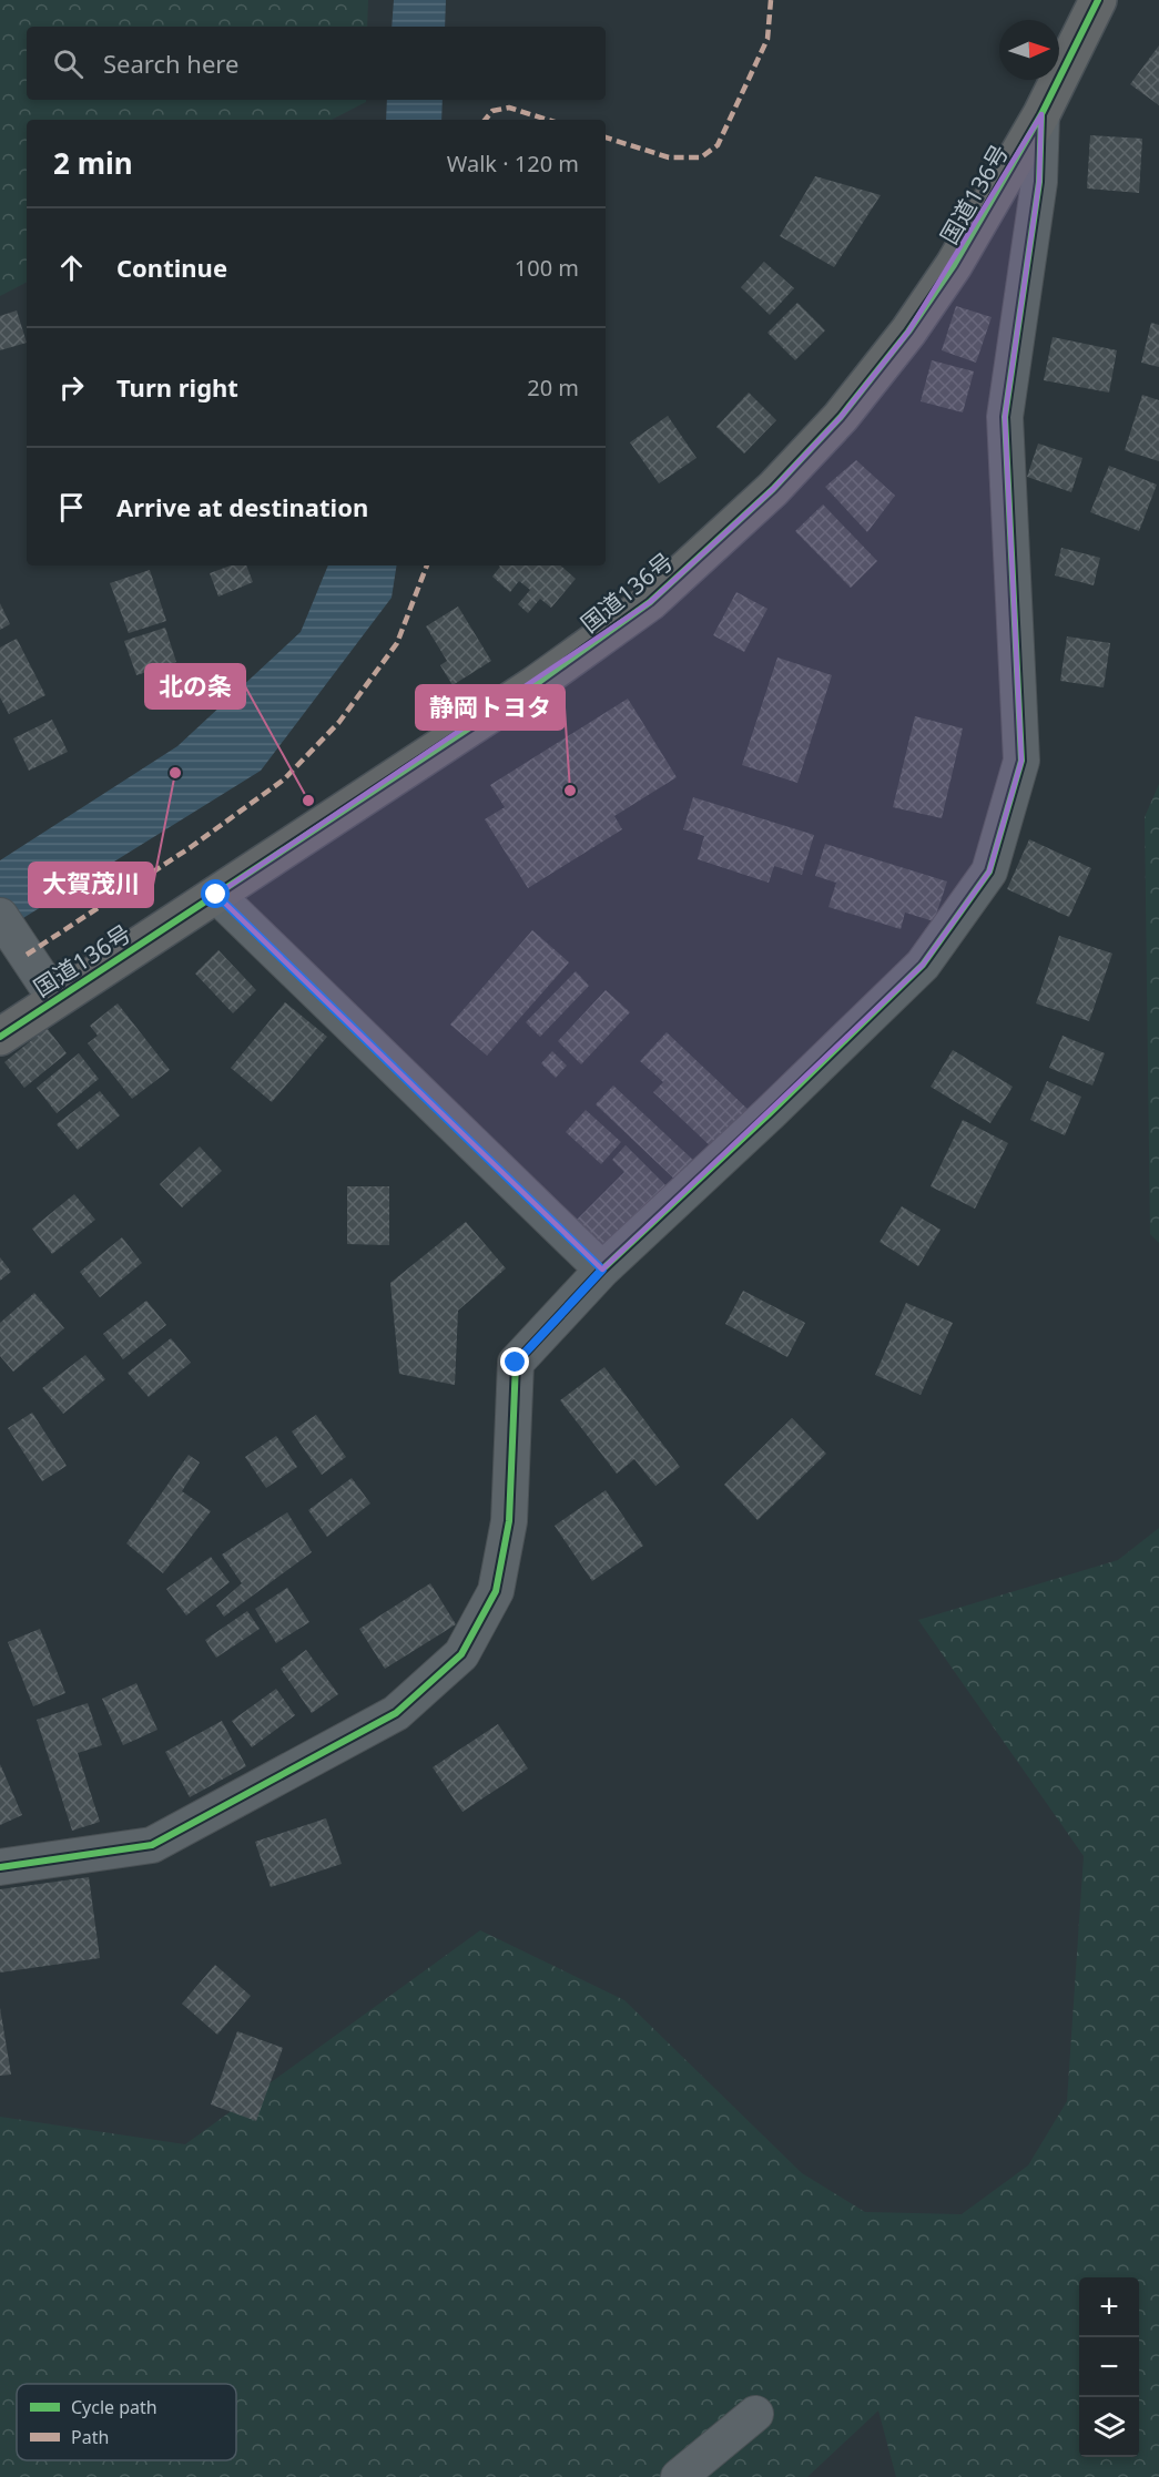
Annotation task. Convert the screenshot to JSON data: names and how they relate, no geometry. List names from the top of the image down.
{
  "streets": {
    "highway": ["国道136号"]
  },
  "places": ["大賀茂川", "静岡トヨタ", "北の条"],
  "legend": ["Cycle path", "Path"],
  "north": "right",
  "page": {
    "search": "Search here",
    "heading": ["2 min", "Walk · 120 m"],
    "list": [
      ["Continue", "100 m"],
      ["Turn right", "20 m"],
      "Arrive at destination"
    ],
    "map_buttons": ["+", "−"]
  }
}
